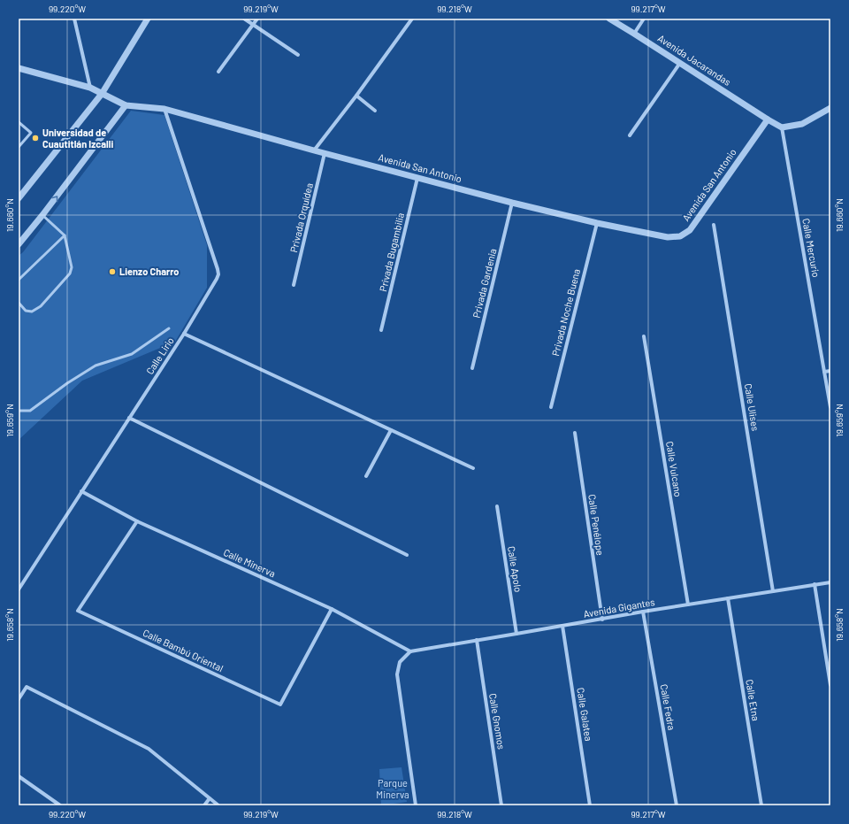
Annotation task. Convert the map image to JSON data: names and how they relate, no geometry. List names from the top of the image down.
{
  "streets": {
    "street": [
      "Avenida Jacarandas",
      "Avenida San Antonio",
      "Privada Orquídea",
      "Calle Mercurio",
      "Privada Bugambilia",
      "Privada Gardenia",
      "Privada Noche Buena",
      "Calle Lirio",
      "Calle Ulises",
      "Calle Vulcano",
      "Calle Penélope",
      "Calle Minerva",
      "Calle Apolo",
      "Avenida Gigantes",
      "Calle Bambú Oriental",
      "Calle Etna",
      "Calle Fedra",
      "Calle Galatea",
      "Calle Gnomos"
    ]
  },
  "crossings": [
    ["Avenida Jacarandas", "Avenida San Antonio"],
    ["Avenida Jacarandas", "Calle Mercurio"],
    ["Avenida San Antonio", "Privada Orquídea"],
    ["Avenida San Antonio", "Privada Bugambilia"],
    ["Avenida San Antonio", "Privada Gardenia"],
    ["Avenida San Antonio", "Privada Noche Buena"],
    ["Avenida San Antonio", "Calle Lirio"],
    ["Calle Lirio", "Calle Minerva"],
    ["Calle Ulises", "Avenida Gigantes"],
    ["Calle Vulcano", "Avenida Gigantes"],
    ["Calle Penélope", "Avenida Gigantes"],
    ["Calle Minerva", "Avenida Gigantes"],
    ["Calle Minerva", "Calle Bambú Oriental"],
    ["Calle Apolo", "Avenida Gigantes"],
    ["Avenida Gigantes", "Calle Etna"],
    ["Avenida Gigantes", "Calle Fedra"],
    ["Avenida Gigantes", "Calle Galatea"],
    ["Avenida Gigantes", "Calle Gnomos"]
  ],
  "parks": ["Parque Minerva"],
  "places": ["Universidad de Cuautitlán Izcalli", "Lienzo Charro"],
  "coordinates": [
    "99.220°W",
    "99.219°W",
    "99.218°W",
    "99.217°W",
    "19.660°N",
    "19.659°N",
    "19.658°N"
  ]
}
